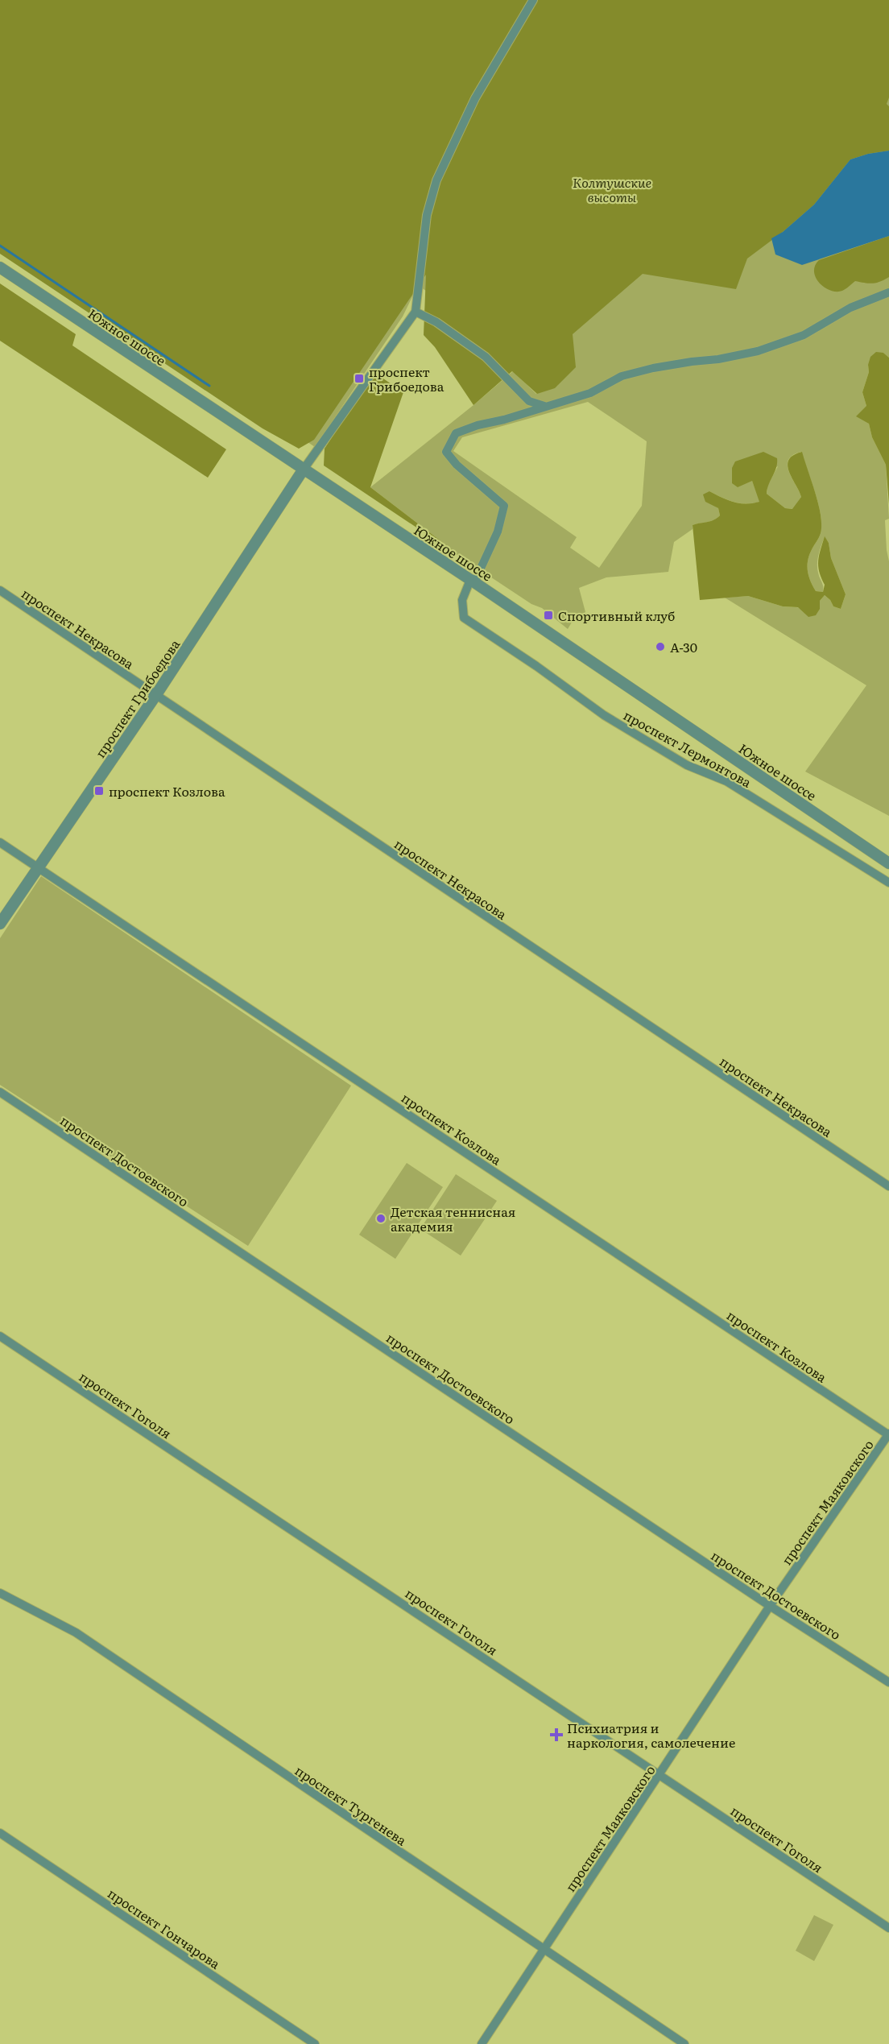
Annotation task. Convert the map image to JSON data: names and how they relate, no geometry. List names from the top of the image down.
{
  "streets": {
    "street": [
      "Южное шоссе",
      "проспект Некрасова",
      "проспект Грибоедова",
      "проспект Лермонтова",
      "проспект Козлова",
      "проспект Достоевского",
      "проспект Гоголя",
      "проспект Маяковского",
      "проспект Тургенева",
      "проспект Гончарова"
    ]
  },
  "crossings": [
    ["Южное шоссе", "проспект Грибоедова"],
    ["Южное шоссе", "проспект Лермонтова"],
    ["проспект Некрасова", "проспект Грибоедова"],
    ["проспект Грибоедова", "проспект Козлова"],
    ["проспект Козлова", "проспект Маяковского"],
    ["проспект Достоевского", "проспект Маяковского"],
    ["проспект Гоголя", "проспект Маяковского"],
    ["проспект Маяковского", "проспект Тургенева"]
  ],
  "parks": ["Колтушские высоты"],
  "places": {
    "transit": ["проспект Грибоедова", "Спортивный клуб", "проспект Козлова"],
    "other": ["А-30", "Детская теннисная академия"],
    "health": ["Психиатрия и наркология, самолечение"]
  }
}
